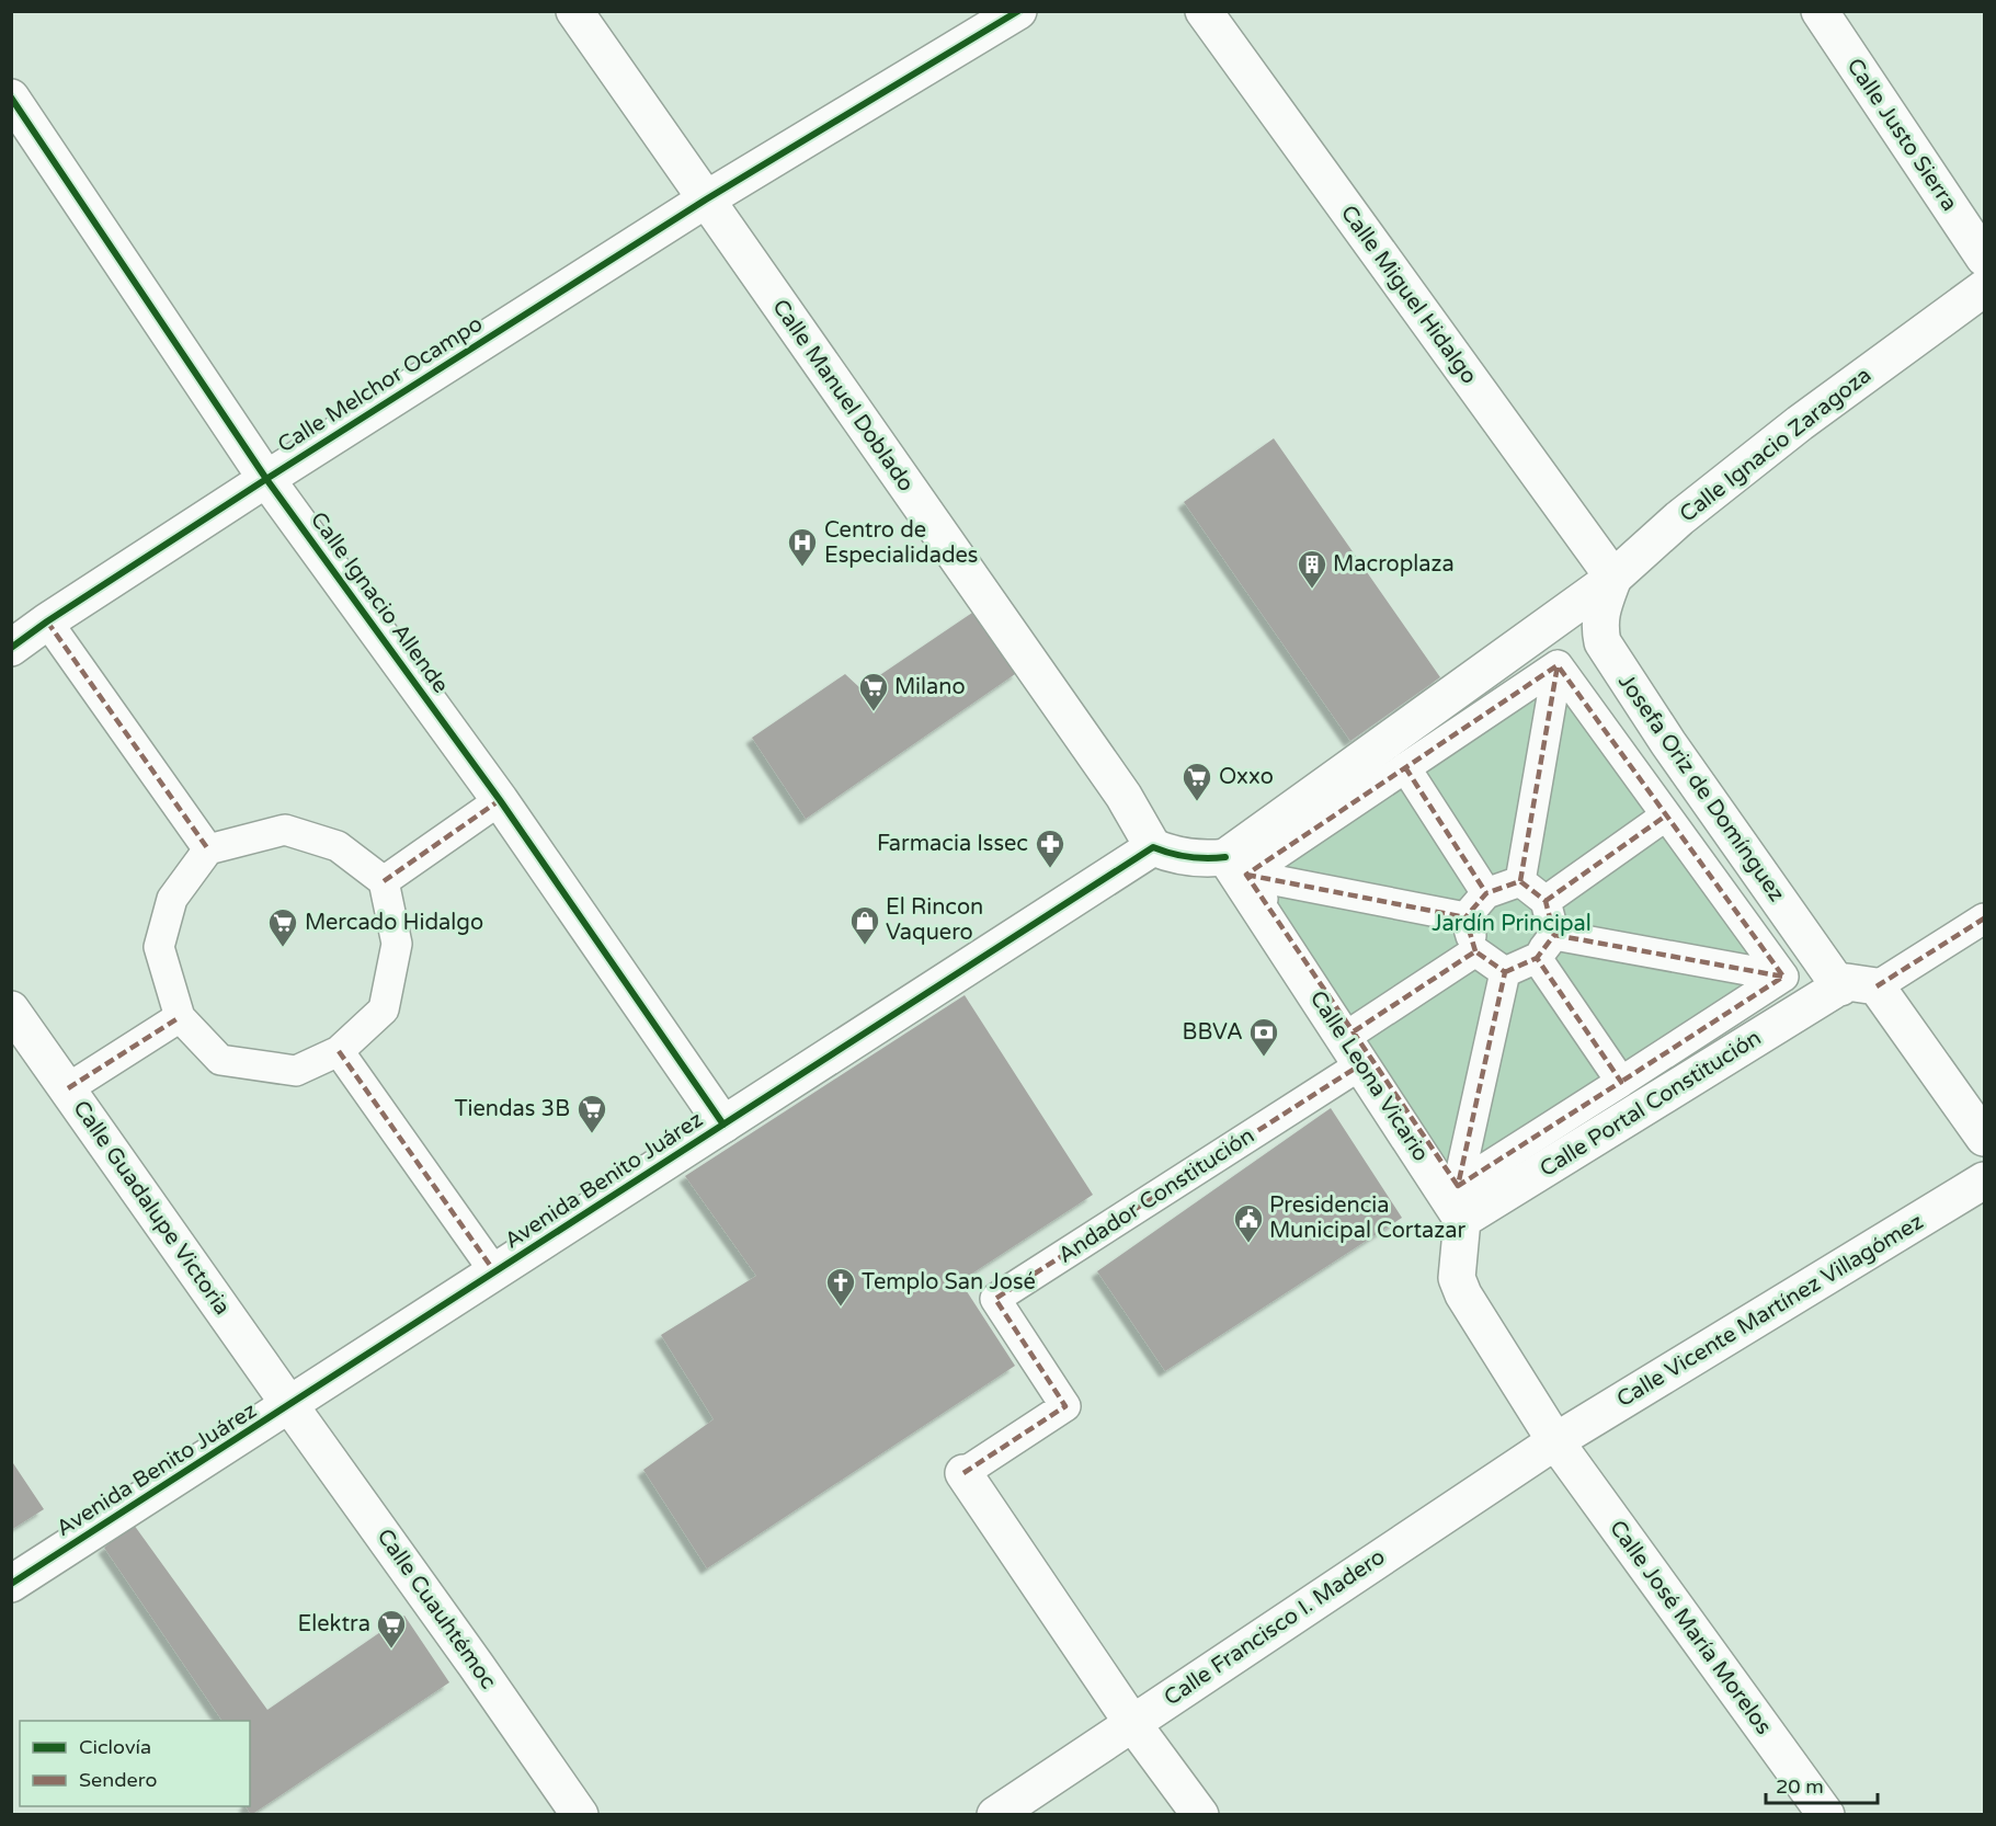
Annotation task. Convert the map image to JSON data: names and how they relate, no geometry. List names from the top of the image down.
{
  "streets": {
    "street": [
      "Calle Justo Sierra",
      "Calle Miguel Hidalgo",
      "Calle Melchor Ocampo",
      "Calle Manuel Doblado",
      "Calle Ignacio Zaragoza",
      "Calle Ignacio Allende",
      "Josefa Oriz de Domínguez",
      "Calle Leona Vicario",
      "Calle Portal Constitución",
      "Avenida Benito Juárez",
      "Andador Constitución",
      "Calle Guadalupe Victoria",
      "Calle Vicente Martínez Villagómez",
      "Calle Cuauhtémoc",
      "Calle Francisco I. Madero",
      "Calle José María Morelos"
    ]
  },
  "crossings": [
    ["Calle Miguel Hidalgo", "Calle Ignacio Zaragoza"],
    ["Calle Miguel Hidalgo", "Josefa Oriz de Domínguez"],
    ["Calle Melchor Ocampo", "Calle Manuel Doblado"],
    ["Calle Melchor Ocampo", "Calle Ignacio Allende"],
    ["Calle Manuel Doblado", "Avenida Benito Juárez"],
    ["Calle Ignacio Zaragoza", "Josefa Oriz de Domínguez"],
    ["Calle Ignacio Zaragoza", "Calle Leona Vicario"],
    ["Calle Ignacio Allende", "Avenida Benito Juárez"],
    ["Josefa Oriz de Domínguez", "Calle Portal Constitución"],
    ["Calle Leona Vicario", "Calle Portal Constitución"],
    ["Calle Leona Vicario", "Andador Constitución"],
    ["Avenida Benito Juárez", "Calle Guadalupe Victoria"],
    ["Avenida Benito Juárez", "Calle Cuauhtémoc"],
    ["Calle Guadalupe Victoria", "Calle Cuauhtémoc"],
    ["Calle Vicente Martínez Villagómez", "Calle Francisco I. Madero"],
    ["Calle Vicente Martínez Villagómez", "Calle José María Morelos"],
    ["Calle Francisco I. Madero", "Calle José María Morelos"]
  ],
  "parks": ["Jardín Principal"],
  "places": {
    "hospital": ["Centro de Especialidades"],
    "building": ["Macroplaza"],
    "supermarket": [
      "Milano",
      "Oxxo",
      "Mercado Hidalgo",
      "Tiendas 3B",
      "Elektra"
    ],
    "pharmacy": ["Farmacia Issec"],
    "shop": ["El Rincon Vaquero"],
    "bank": ["BBVA"],
    "public building": ["Presidencia Municipal Cortazar"],
    "church": ["Templo San José"]
  },
  "legend": ["Ciclovía", "Sendero"],
  "scale_bar": "20 m"
}
